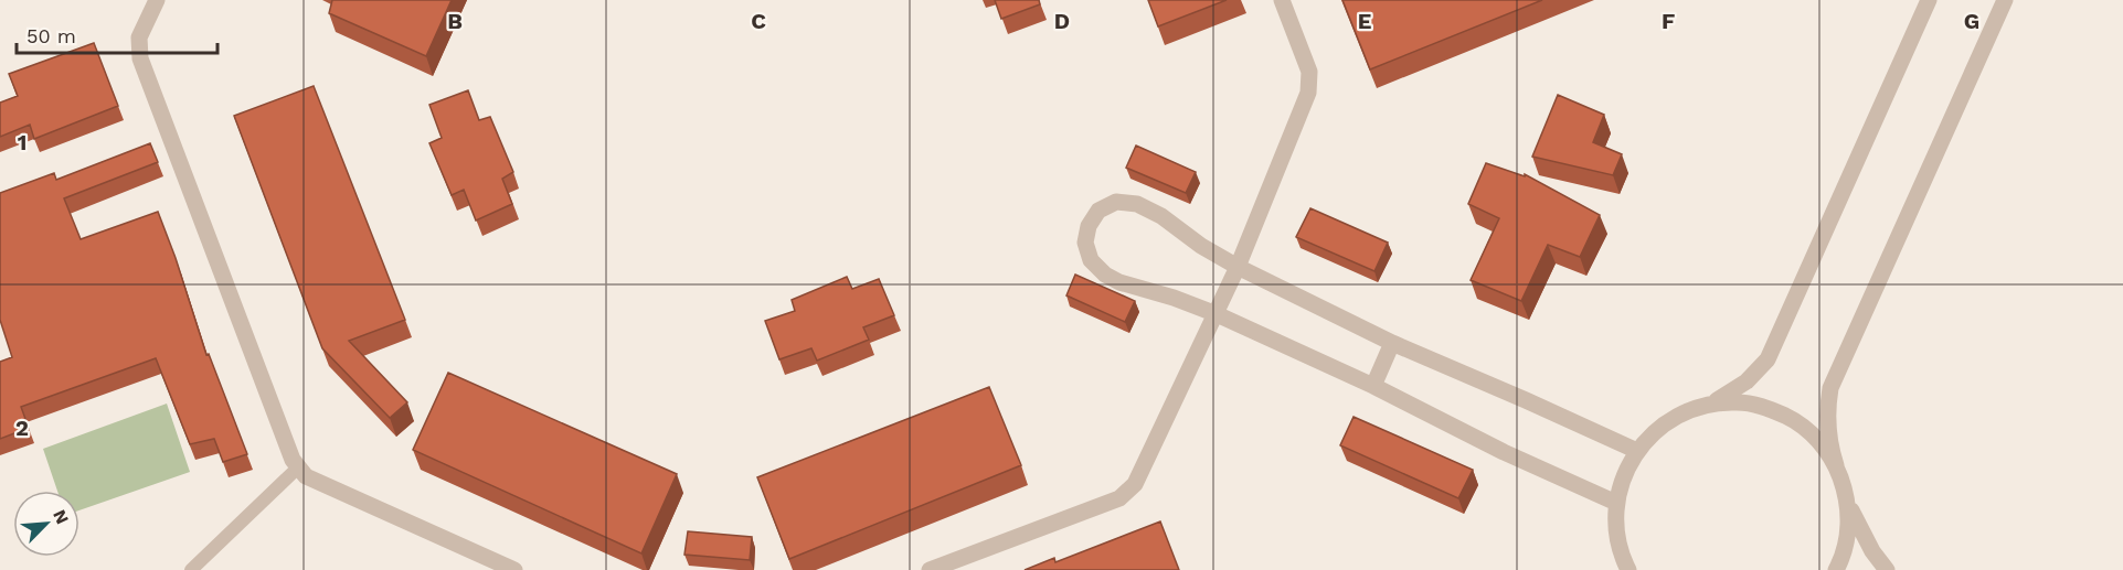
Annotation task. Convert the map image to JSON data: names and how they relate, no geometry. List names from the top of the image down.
{
  "scale_bar": "50 m",
  "north": "top right",
  "grid": {
    "columns": [
      "B",
      "C",
      "D",
      "E",
      "F",
      "G"
    ],
    "rows": ["1", "2"]
  }
}
